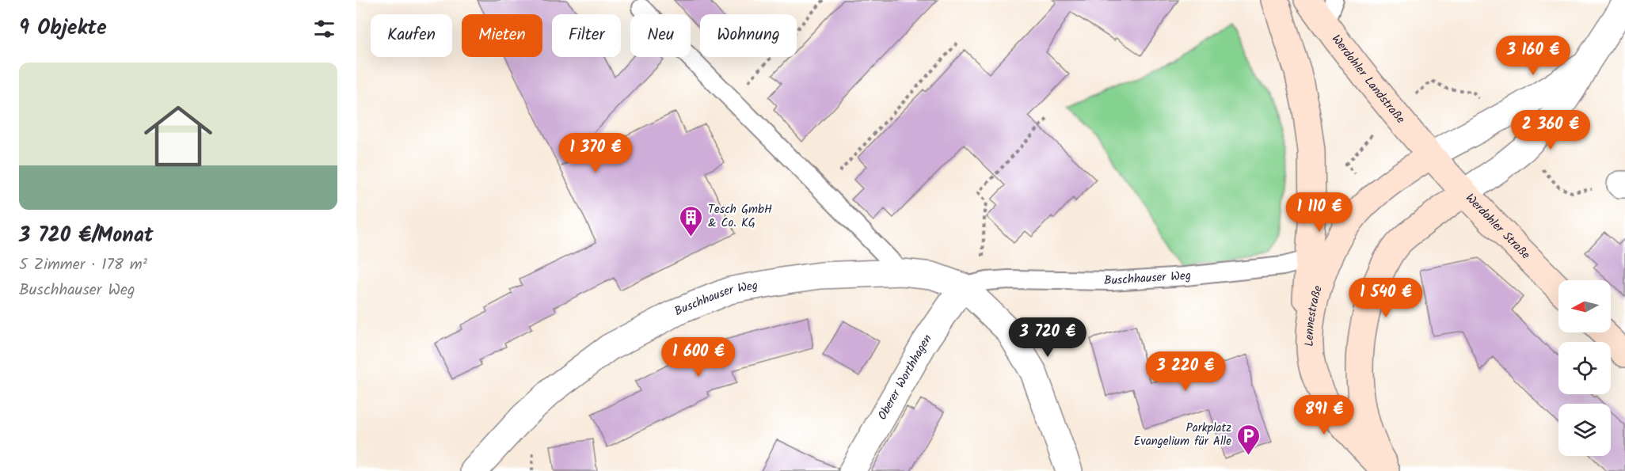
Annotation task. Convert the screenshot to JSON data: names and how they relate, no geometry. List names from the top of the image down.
{
  "streets": {
    "main road": ["Werdohler Landstraße", "Werdohler Straße", "Lennestraße"],
    "street": ["Buschhauser Weg", "Oberer Worthhagen"]
  },
  "crossings": [
    ["Werdohler Landstraße", "Werdohler Straße"],
    ["Werdohler Landstraße", "Lennestraße"],
    ["Werdohler Straße", "Lennestraße"],
    ["Buschhauser Weg", "Oberer Worthhagen"]
  ],
  "places": {
    "building": ["Tesch GmbH & Co. KG"],
    "parking": ["Parkplatz Evangelium für Alle"]
  },
  "north": "left",
  "page": {
    "heading": "9 Objekte",
    "chip": [
      "Kaufen",
      "Mieten",
      "Filter",
      "Neu",
      "Wohnung"
    ],
    "price": [
      "3 160 €",
      "2 360 €",
      "1 370 €",
      "1 110 €",
      "1 540 €",
      "3 720 €",
      "1 600 €",
      "3 220 €",
      "891 €"
    ],
    "list": [
      {
        "name": "3 720 €/Monat",
        "note": "5 Zimmer · 178 m² · Buschhauser Weg"
      }
    ]
  }
}
